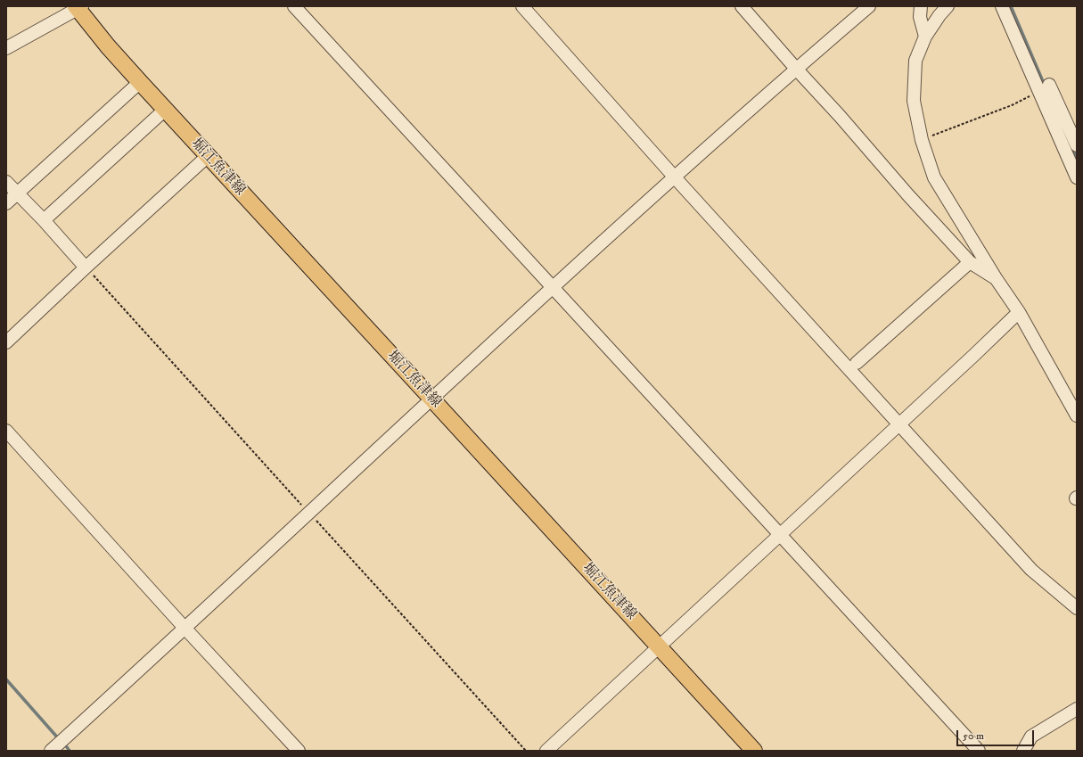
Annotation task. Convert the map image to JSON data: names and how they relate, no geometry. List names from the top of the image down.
{
  "streets": {
    "main road": ["堀江魚津線"]
  },
  "scale_bar": "50 m"
}
